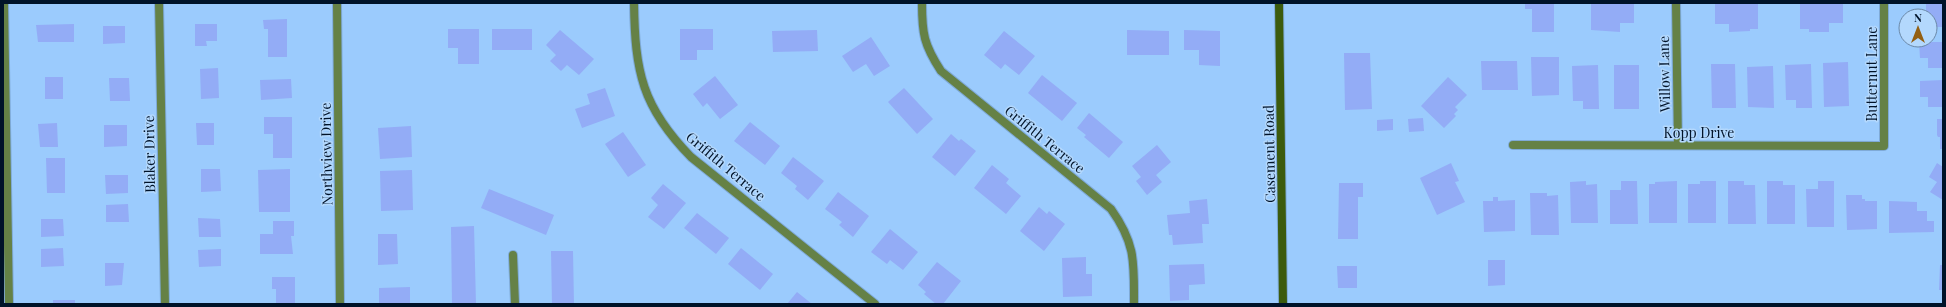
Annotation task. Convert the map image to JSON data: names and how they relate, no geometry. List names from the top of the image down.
{
  "streets": {
    "street": [
      "Willow Lane",
      "Butternut Lane",
      "Kopp Drive",
      "Griffith Terrace",
      "Blaker Drive",
      "Northview Drive",
      "Casement Road"
    ]
  },
  "crossings": [
    ["Willow Lane", "Kopp Drive"],
    ["Butternut Lane", "Kopp Drive"]
  ],
  "north": "top"
}
